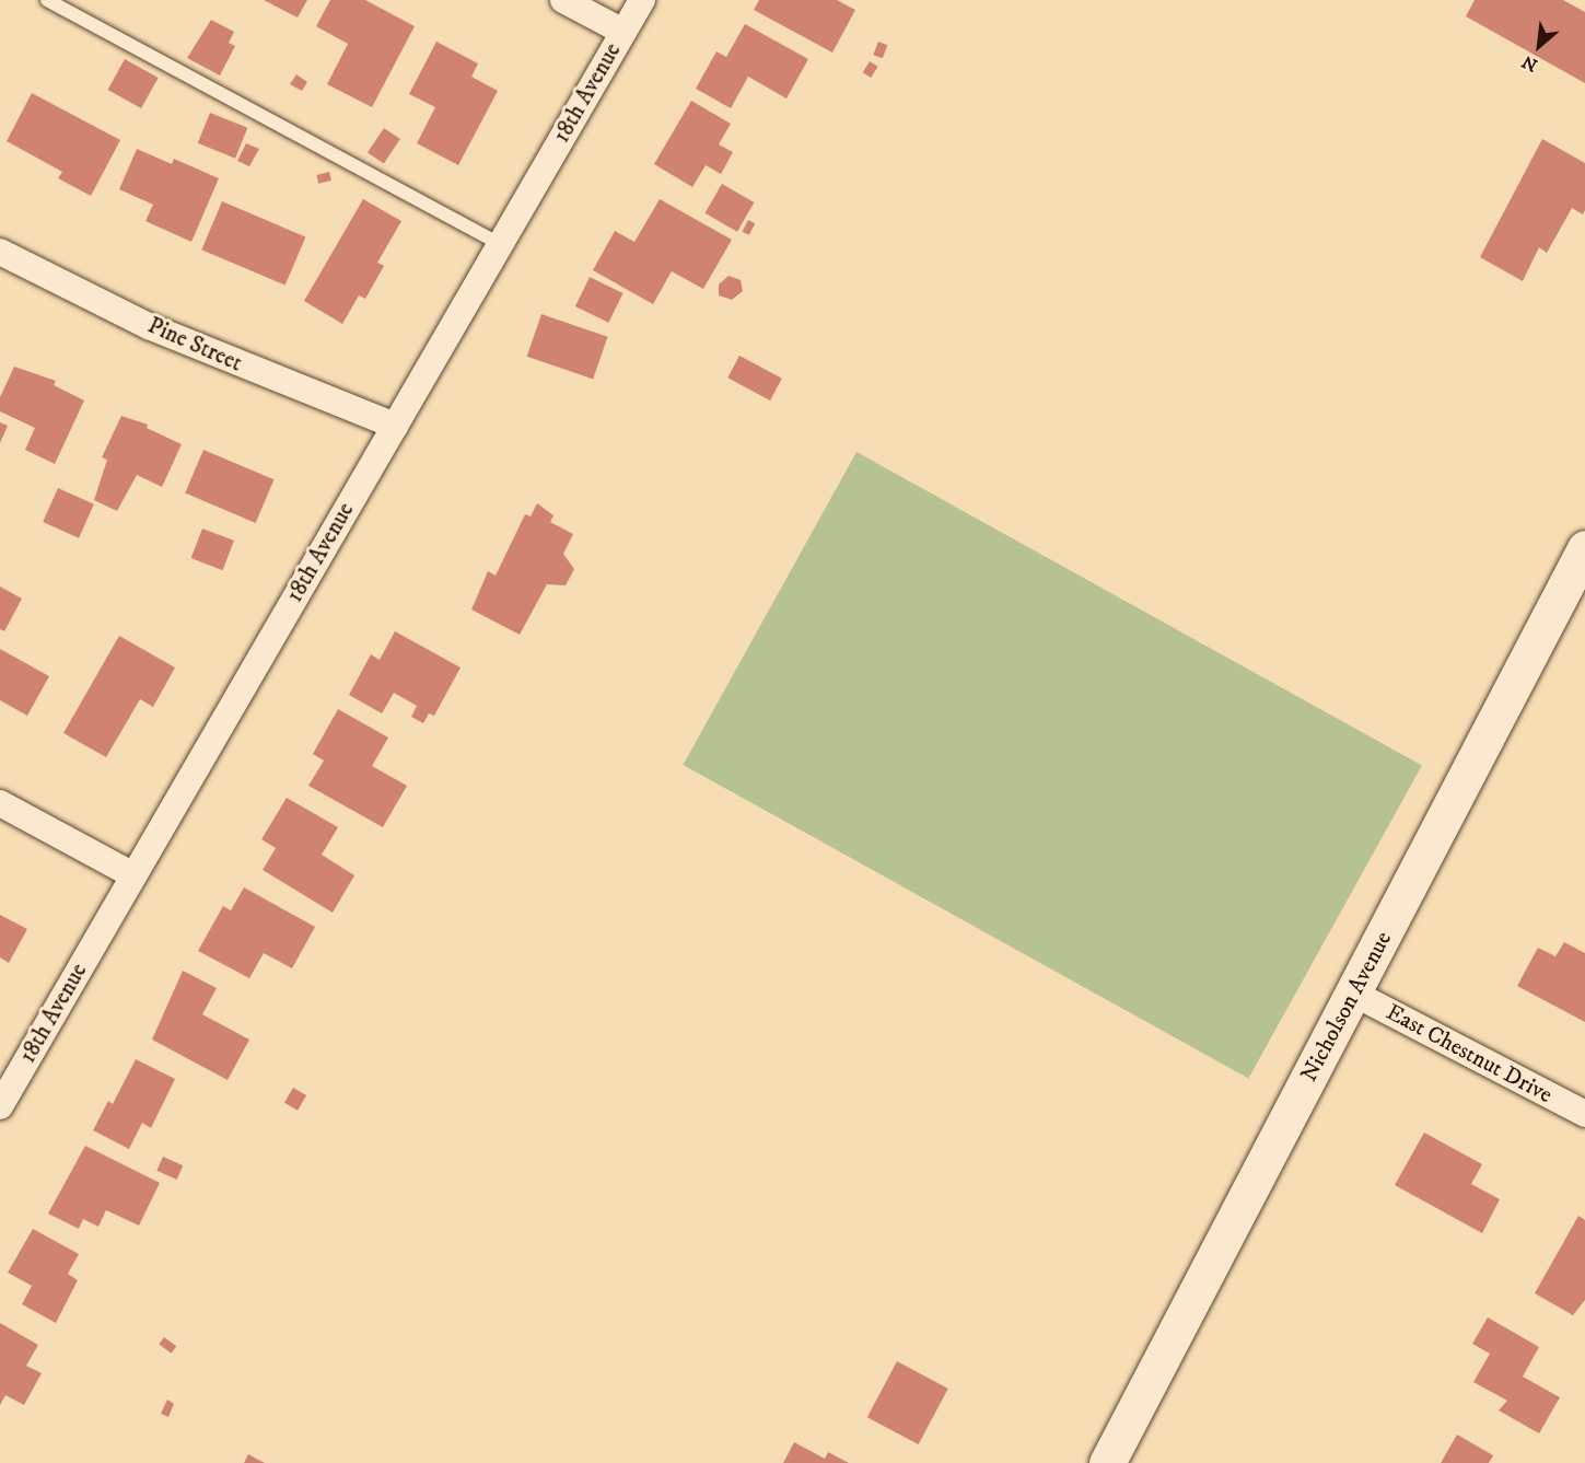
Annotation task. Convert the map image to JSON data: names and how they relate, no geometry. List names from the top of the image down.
{
  "streets": {
    "main road": ["Nicholson Avenue"],
    "street": ["18th Avenue", "Pine Street", "East Chestnut Drive"]
  },
  "crossings": [
    ["18th Avenue", "Pine Street"],
    ["Nicholson Avenue", "East Chestnut Drive"]
  ],
  "north": "bottom left"
}
